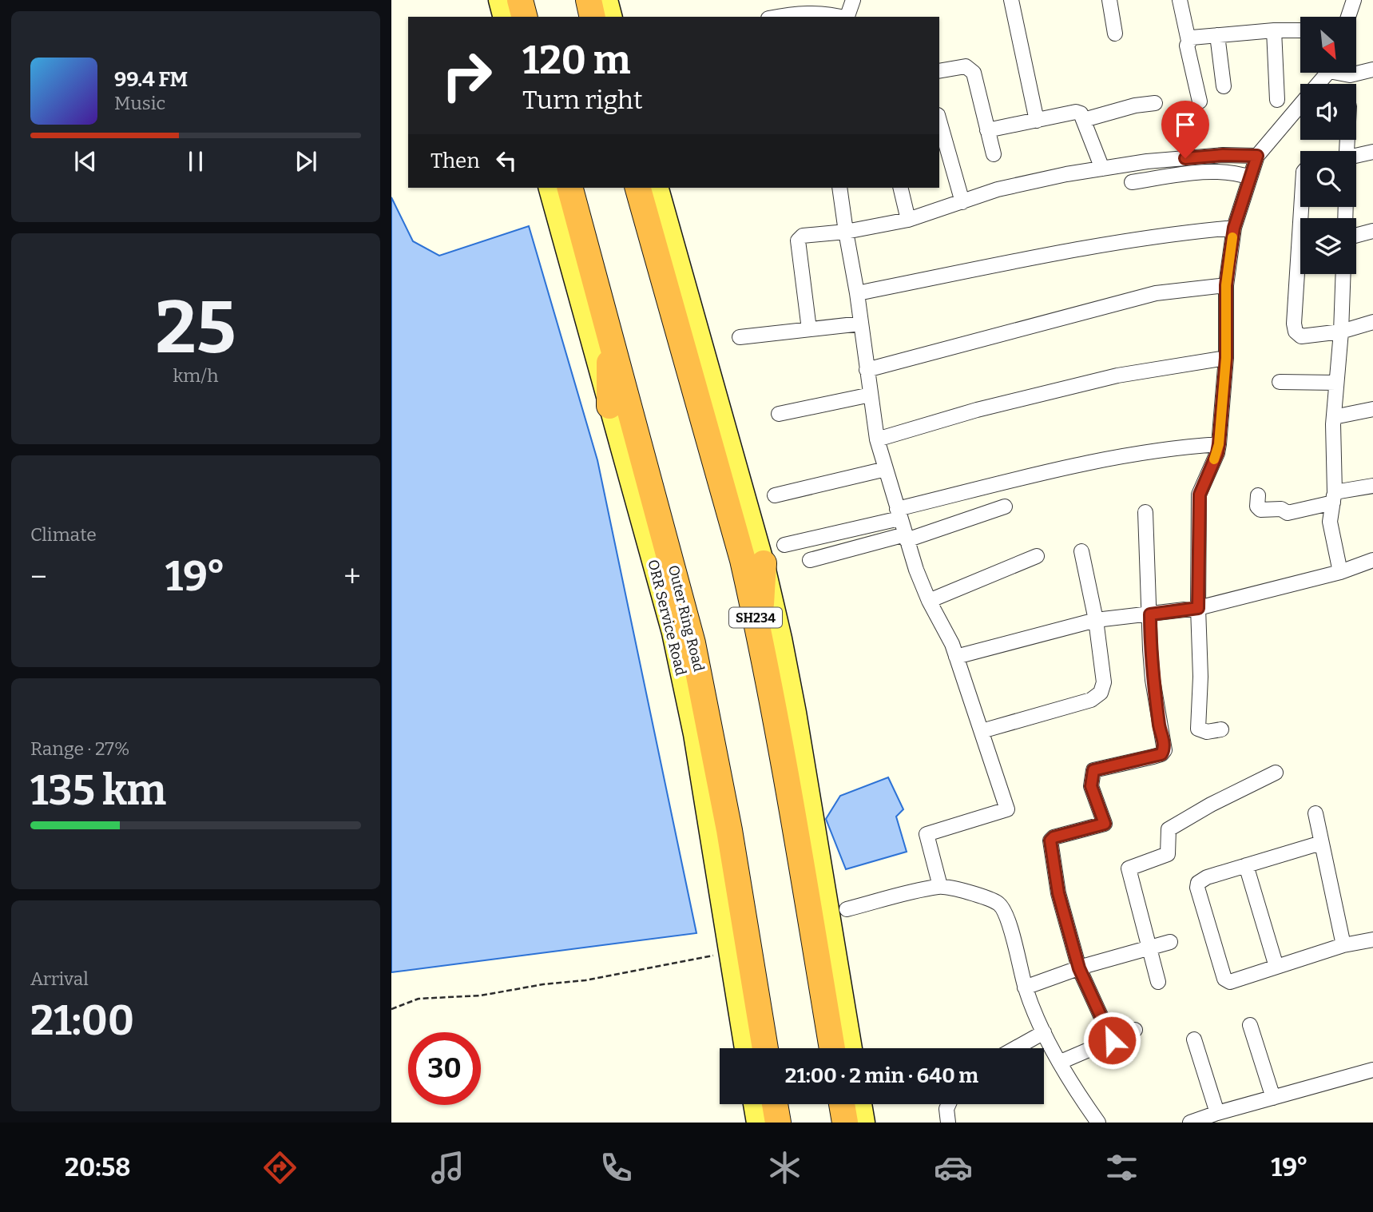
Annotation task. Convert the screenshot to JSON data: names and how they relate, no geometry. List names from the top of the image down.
{
  "streets": {
    "highway": ["SH234", "Outer Ring Road"],
    "main road": ["ORR Service Road"]
  },
  "north": "bottom right",
  "page": {
    "turn": ["120 m", "Turn right"],
    "song": ["99.4 FM", "Music"],
    "then": "Then",
    "tile": [
      ["25", "km/h"],
      "Climate",
      ["Range · 27%", "135 km"],
      ["Arrival", "21:00"]
    ],
    "heat": ["−", "19°", "+"],
    "limit": "30",
    "trip": "21:00 · 2 min · 640 m",
    "tabs": ["20:58", "19°"]
  }
}
